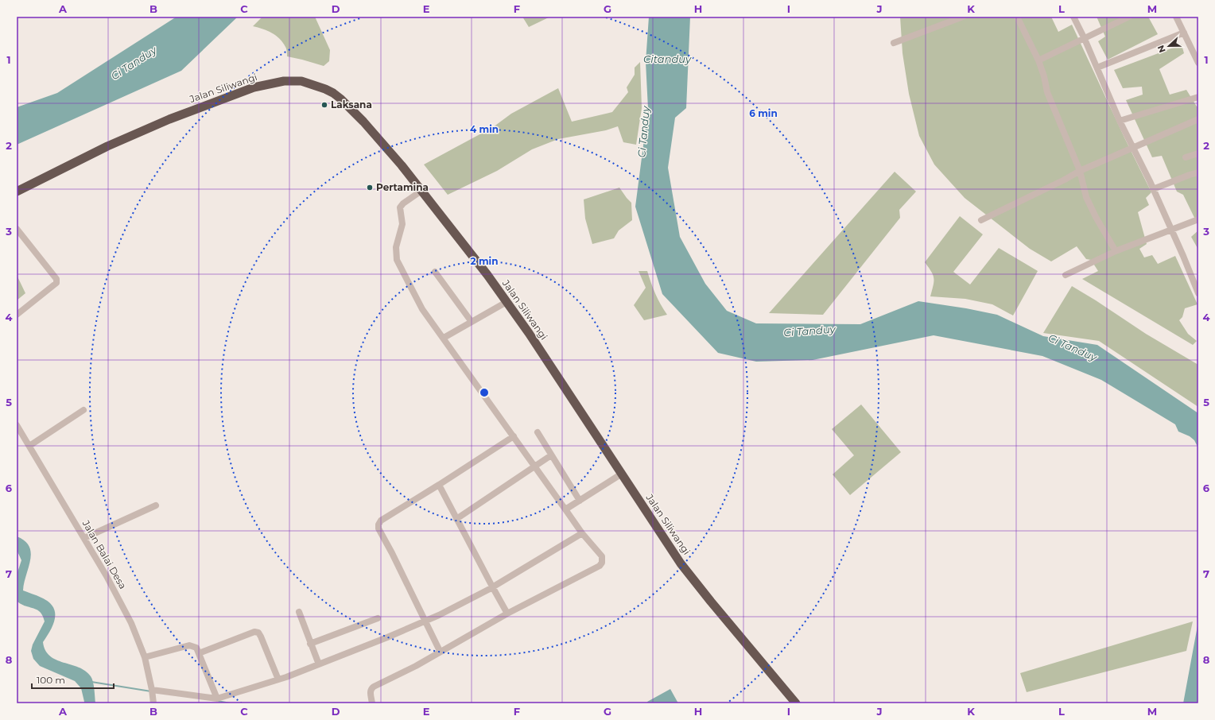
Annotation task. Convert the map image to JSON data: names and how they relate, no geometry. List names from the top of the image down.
{
  "streets": {
    "highway": ["Jalan Siliwangi"],
    "street": ["Jalan Balai Desa"]
  },
  "water": ["Citanduy", "Ci Tanduy"],
  "places": ["Laksana", "Pertamina"],
  "scale_bar": "100 m",
  "north": "left",
  "grid": {
    "columns": [
      "A",
      "B",
      "C",
      "D",
      "E",
      "F",
      "G",
      "H",
      "I",
      "J",
      "K",
      "L",
      "M"
    ],
    "rows": [
      "1",
      "2",
      "3",
      "4",
      "5",
      "6",
      "7",
      "8"
    ]
  },
  "rings": ["6 min", "4 min", "2 min"]
}
